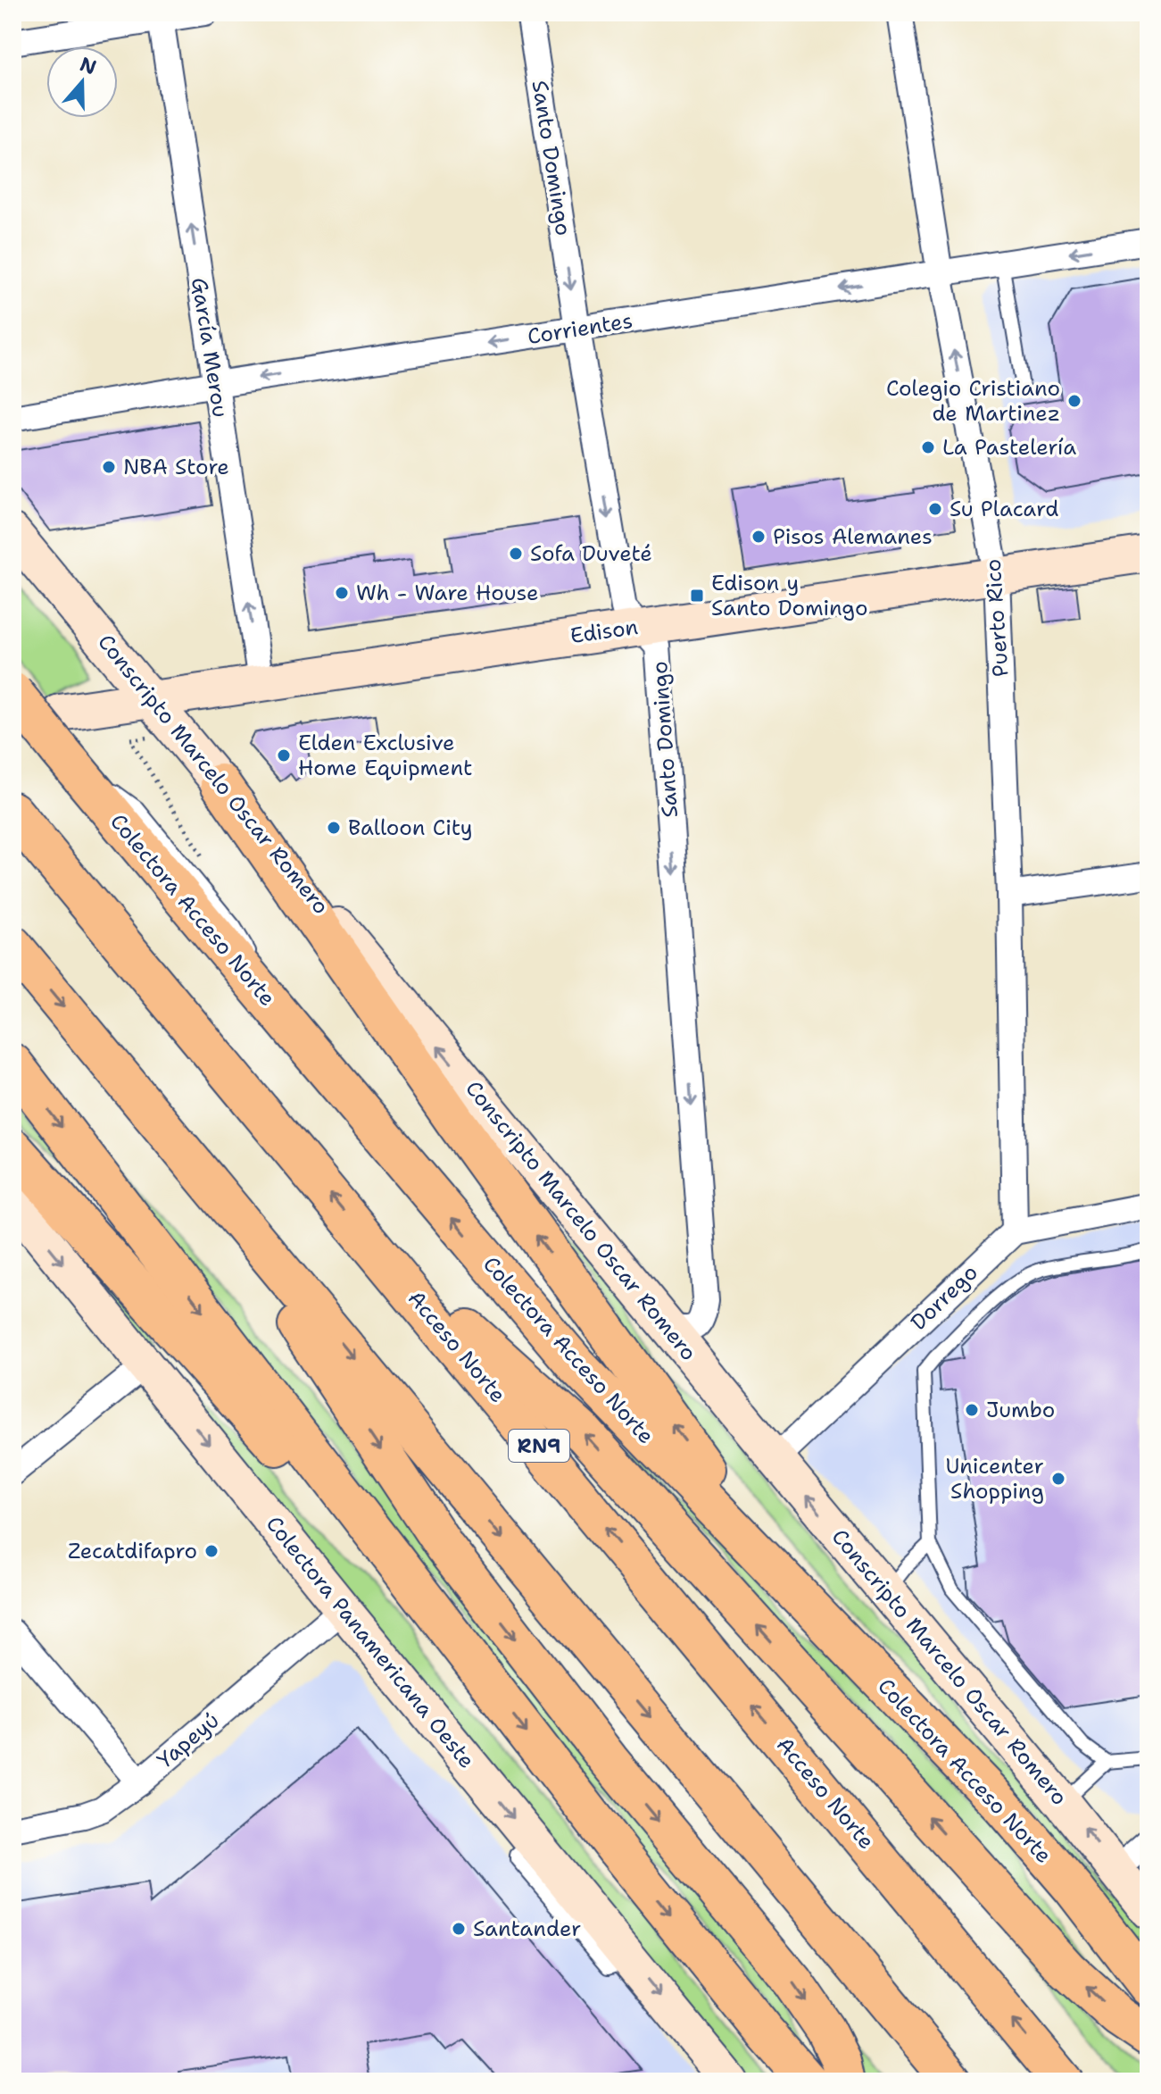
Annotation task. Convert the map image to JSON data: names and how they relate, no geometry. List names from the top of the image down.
{
  "streets": {
    "highway": ["Colectora Acceso Norte", "Acceso Norte", "RN9"],
    "street": [
      "Santo Domingo",
      "Corrientes",
      "García Merou",
      "Puerto Rico",
      "Edison",
      "Conscripto Marcelo Oscar Romero",
      "Dorrego",
      "Colectora Panamericana Oeste",
      "Yapeyú"
    ]
  },
  "crossings": [
    ["Santo Domingo", "Corrientes"],
    ["Santo Domingo", "Edison"],
    ["Santo Domingo", "Conscripto Marcelo Oscar Romero"],
    ["Corrientes", "García Merou"],
    ["Corrientes", "Puerto Rico"],
    ["García Merou", "Edison"],
    ["Puerto Rico", "Edison"],
    ["Puerto Rico", "Dorrego"],
    ["Edison", "Conscripto Marcelo Oscar Romero"],
    ["Edison", "Colectora Acceso Norte"],
    ["Conscripto Marcelo Oscar Romero", "Dorrego"],
    ["Colectora Panamericana Oeste", "Yapeyú"]
  ],
  "one_way": [
    "Santo Domingo",
    "Corrientes",
    "García Merou",
    "Conscripto Marcelo Oscar Romero",
    "Colectora Panamericana Oeste"
  ],
  "places": {
    "other": [
      "Colegio Cristiano de Martinez",
      "La Pastelería",
      "NBA Store",
      "Su Placard",
      "Pisos Alemanes",
      "Sofa Duveté",
      "Wh - Ware House",
      "Elden Exclusive Home Equipment",
      "Balloon City",
      "Jumbo",
      "Unicenter Shopping",
      "Zecatdifapro",
      "Santander"
    ],
    "transit": ["Edison y Santo Domingo"]
  },
  "north": "top"
}
